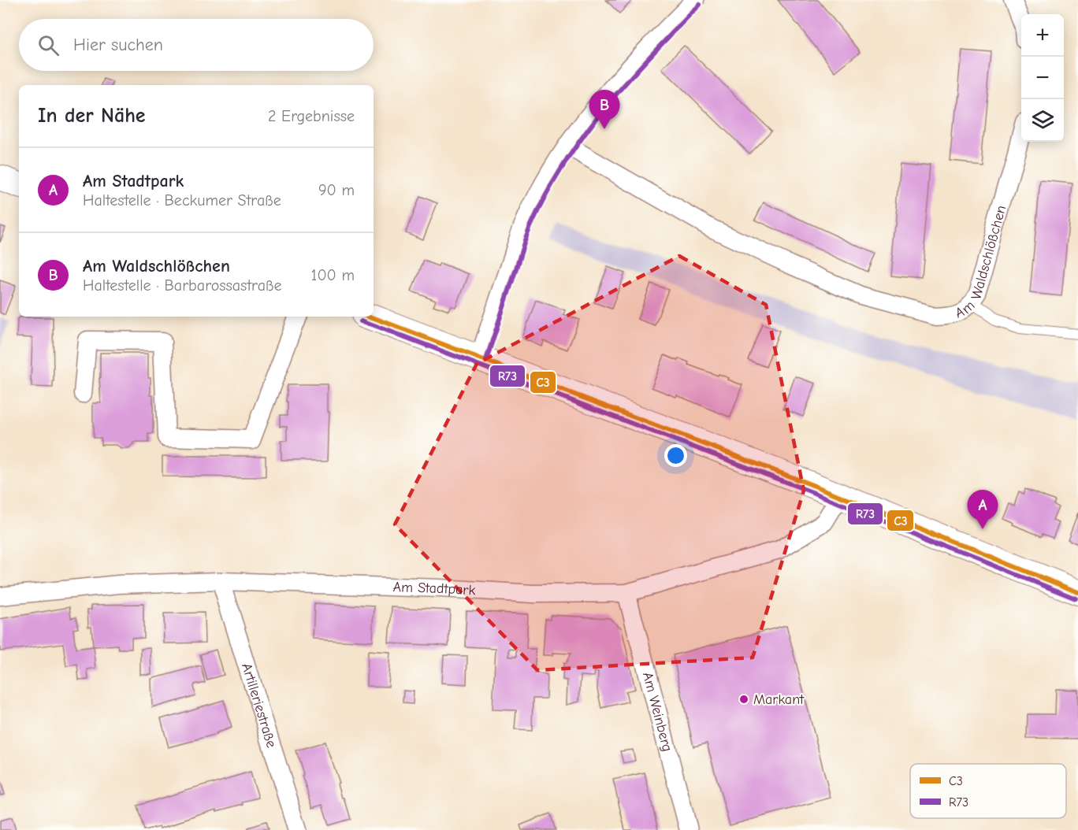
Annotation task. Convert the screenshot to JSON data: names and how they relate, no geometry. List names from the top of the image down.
{
  "streets": {
    "street": [
      "Am Waldschlößchen",
      "Am Stadtpark",
      "Artilleriestraße",
      "Am Weinberg"
    ]
  },
  "crossings": [
    ["Am Stadtpark", "Artilleriestraße"],
    ["Am Stadtpark", "Am Weinberg"]
  ],
  "places": ["Markant"],
  "lines": ["transit line R73", "transit line C3"],
  "legend": ["C3", "R73"],
  "page": {
    "map_buttons": ["+", "−"],
    "search": "Hier suchen",
    "heading": ["In der Nähe", "2 Ergebnisse"],
    "pins": ["B", "A"],
    "list": [
      {
        "mark": "A",
        "name": "Am Stadtpark",
        "note": "Haltestelle · Beckumer Straße",
        "value": "90 m"
      },
      {
        "mark": "B",
        "name": "Am Waldschlößchen",
        "note": "Haltestelle · Barbarossastraße",
        "value": "100 m"
      }
    ]
  }
}
